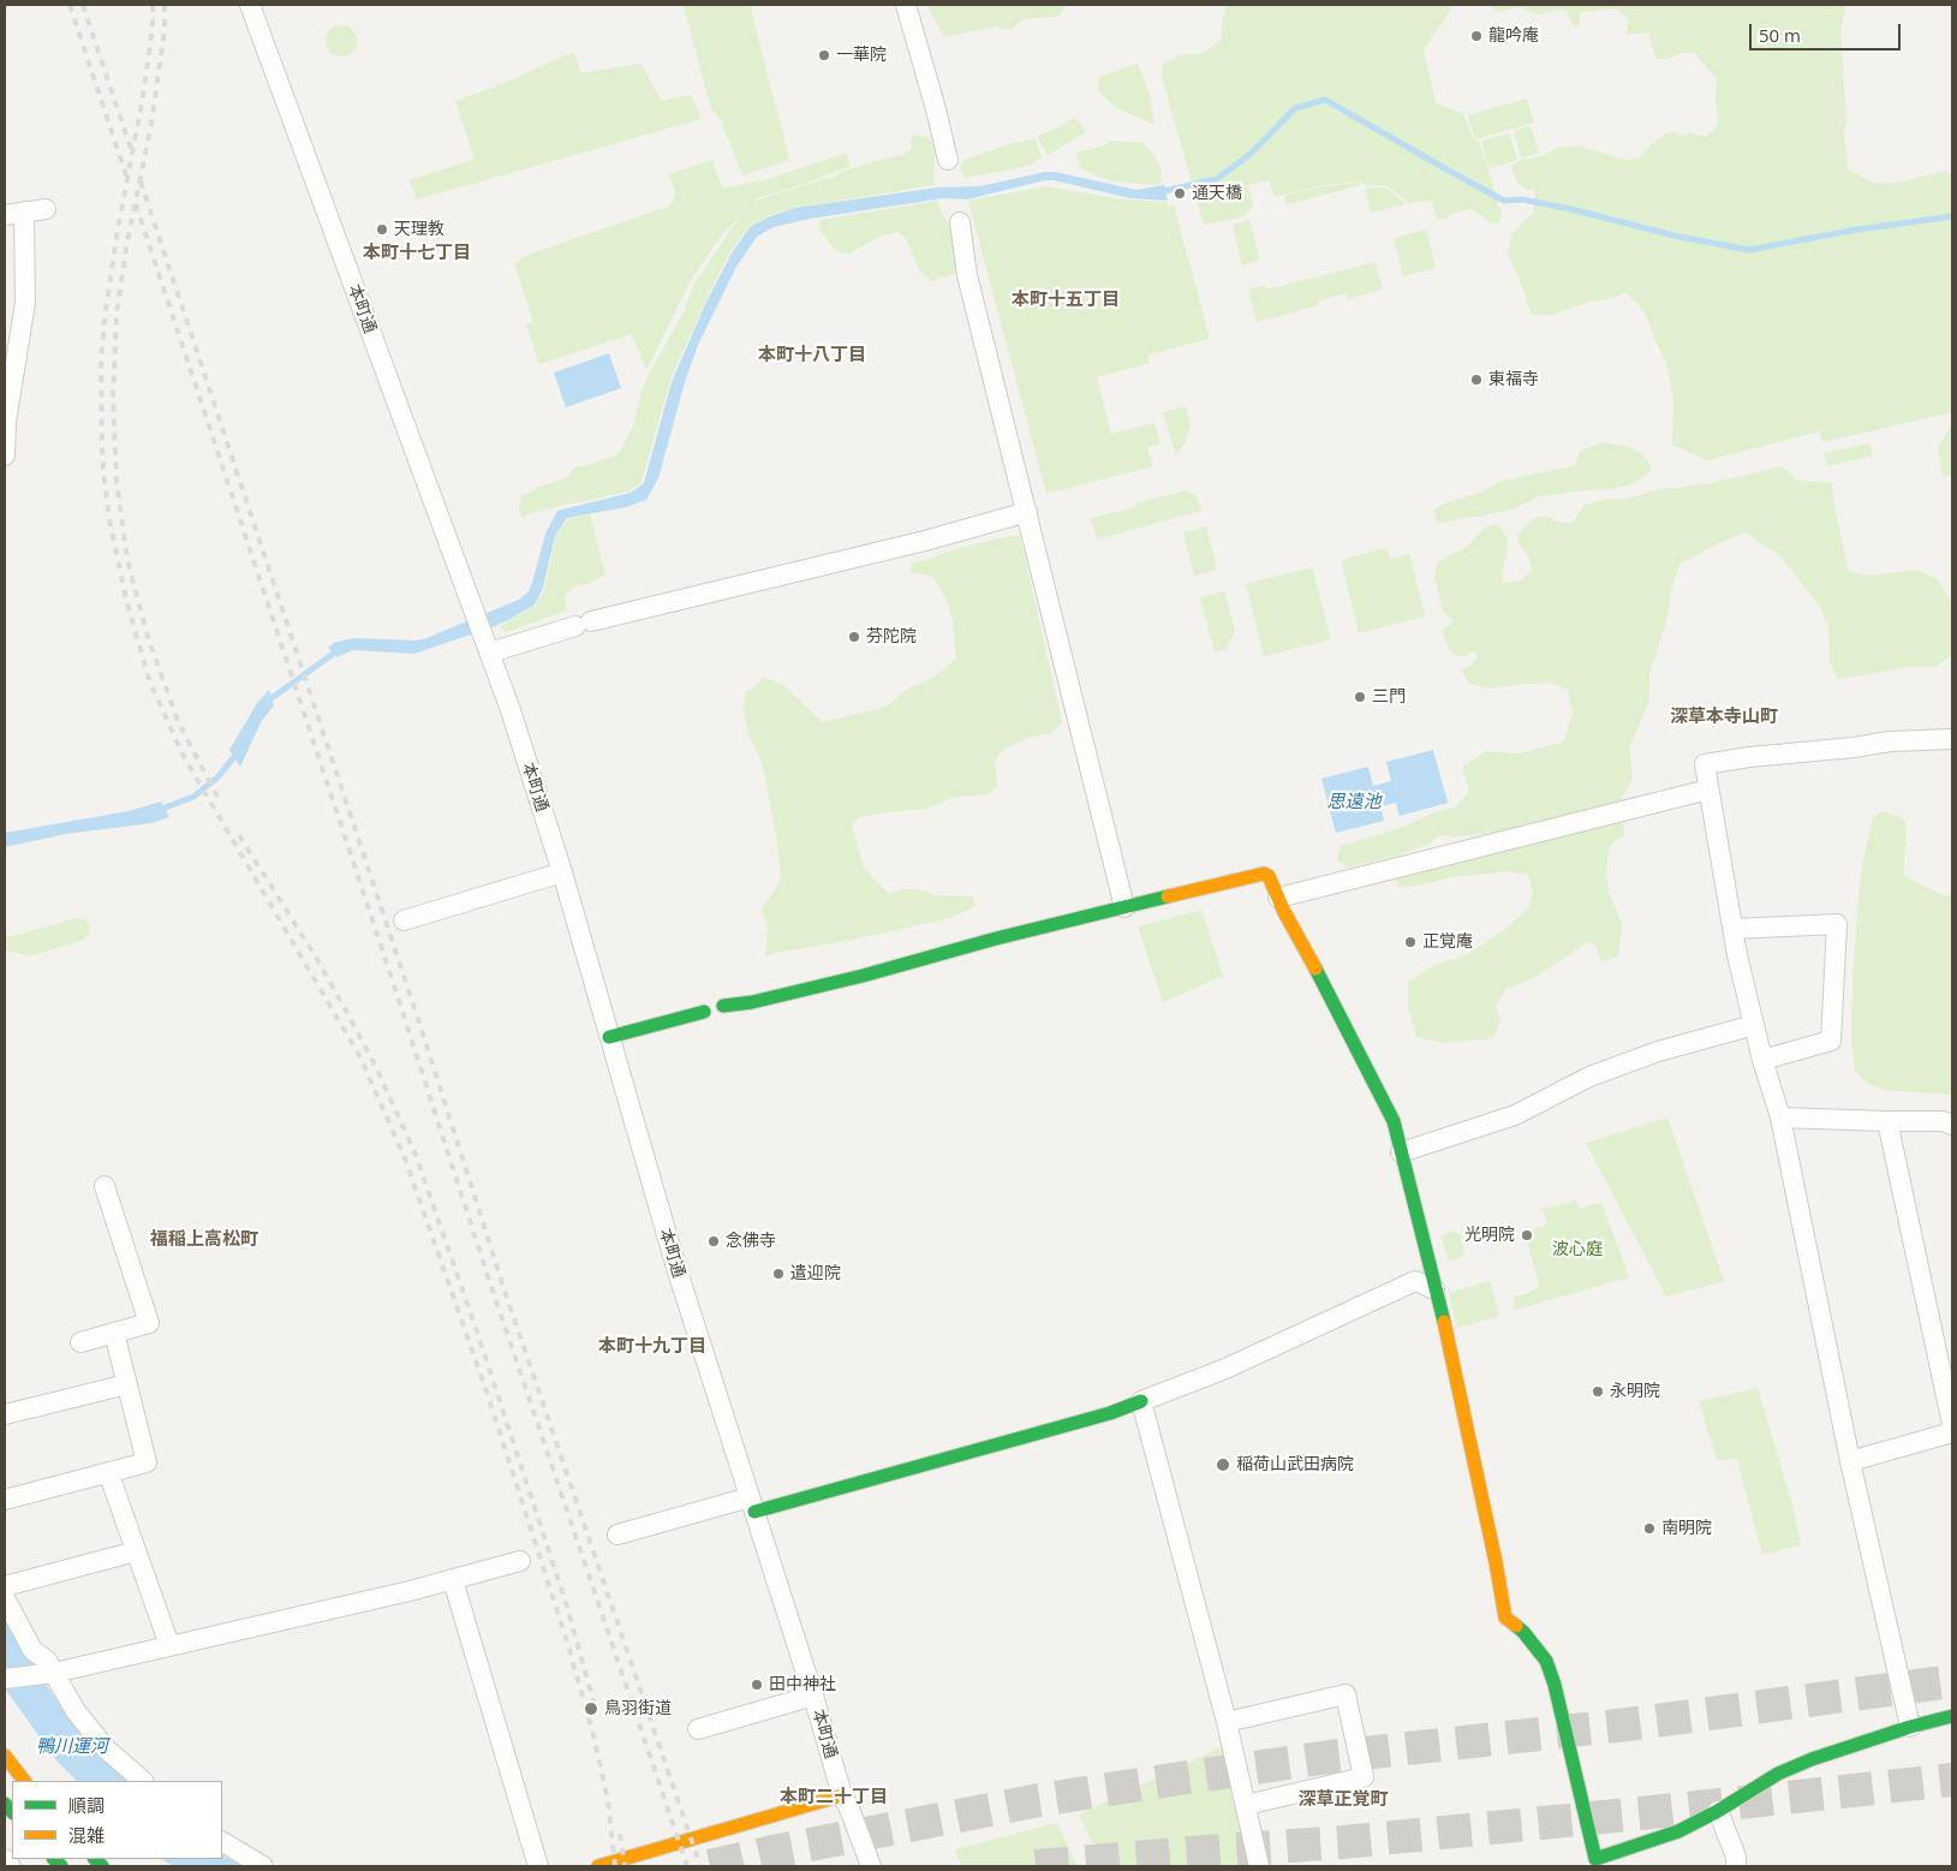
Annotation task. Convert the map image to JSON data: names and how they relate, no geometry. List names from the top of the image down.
{
  "streets": {
    "street": ["本町通"]
  },
  "districts": [
    "本町十七丁目",
    "本町十五丁目",
    "本町十八丁目",
    "深草本寺山町",
    "福稲上高松町",
    "本町十九丁目",
    "本町二十丁目",
    "深草正覚町"
  ],
  "water": ["思遠池", "鴨川運河"],
  "parks": ["波心庭"],
  "places": [
    "龍吟庵",
    "一華院",
    "通天橋",
    "天理教",
    "東福寺",
    "芬陀院",
    "三門",
    "正覚庵",
    "光明院",
    "念佛寺",
    "遣迎院",
    "永明院",
    "稲荷山武田病院",
    "南明院",
    "田中神社",
    "鳥羽街道"
  ],
  "legend": ["順調", "混雑"],
  "scale_bar": "50 m"
}
